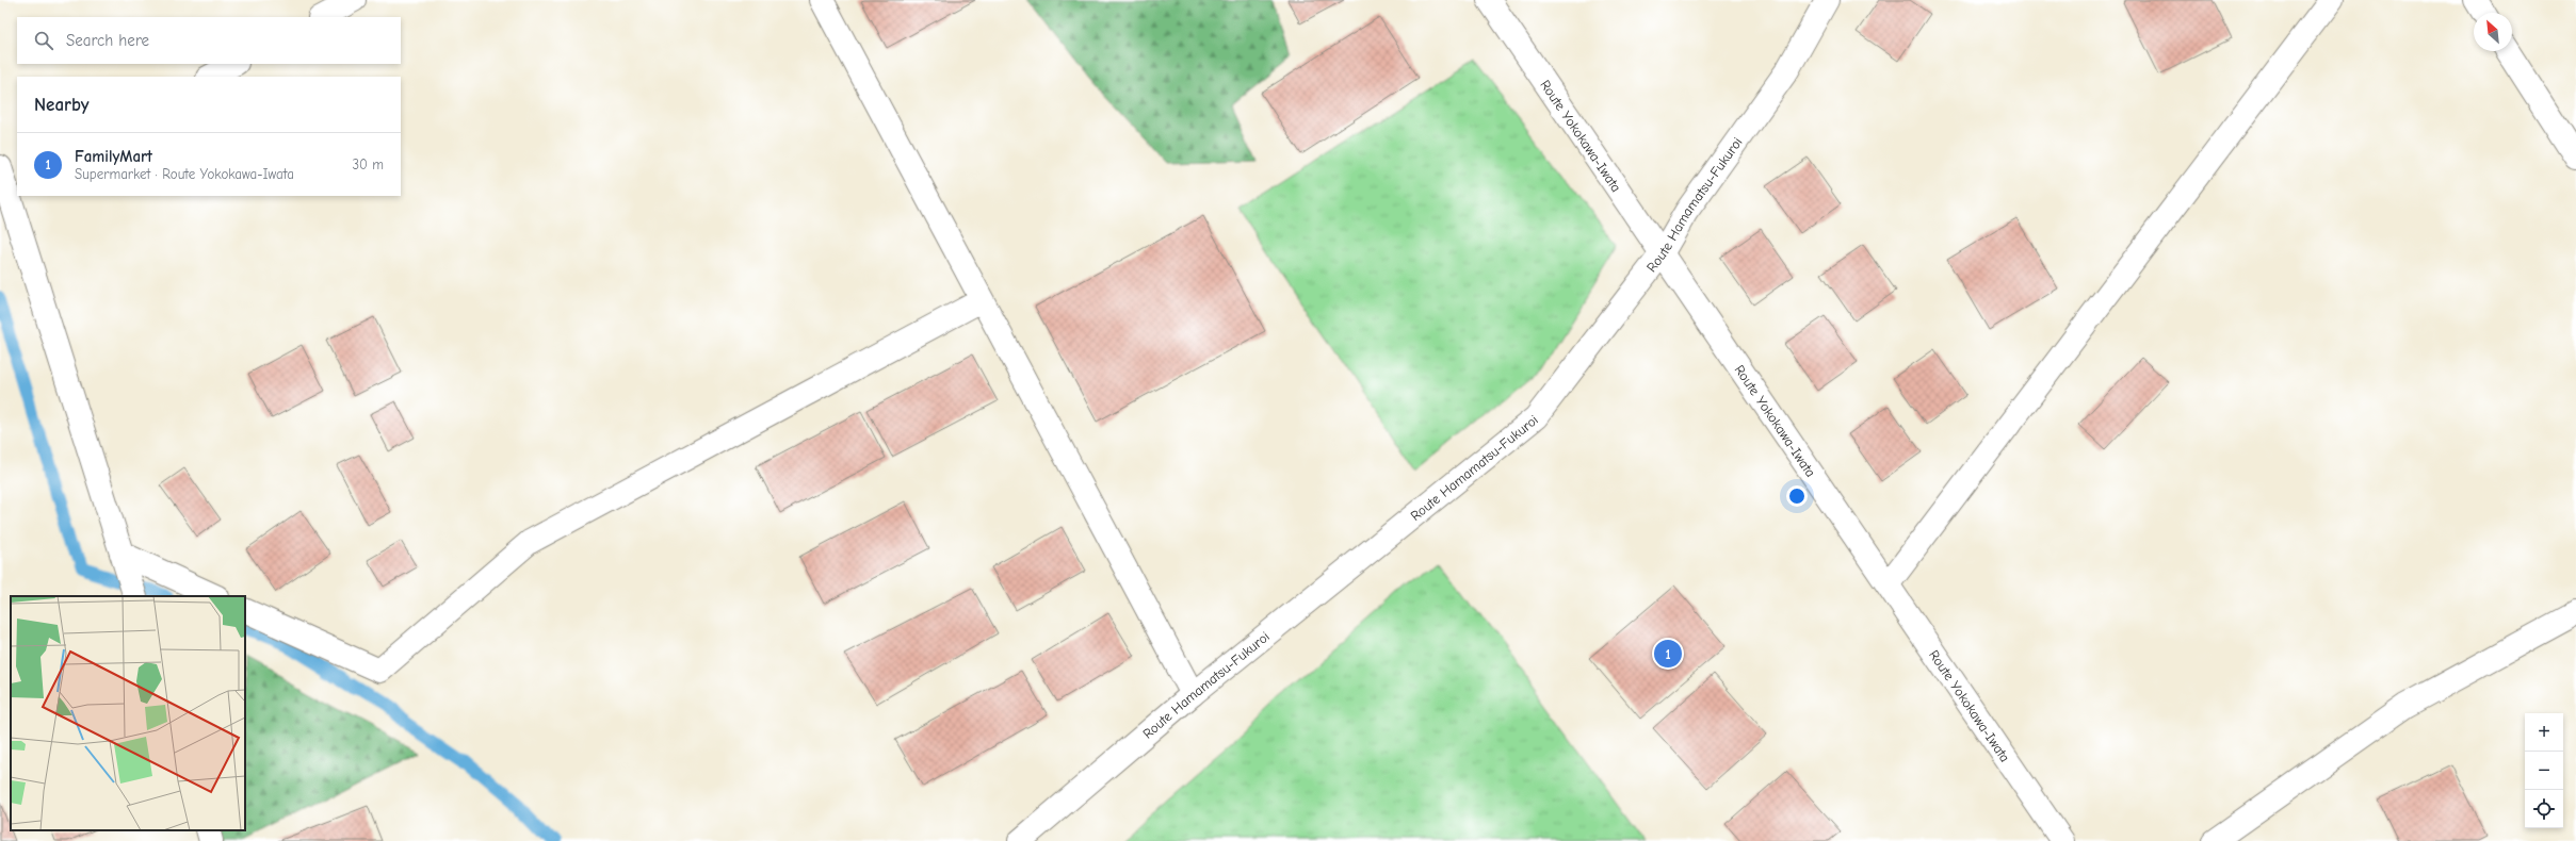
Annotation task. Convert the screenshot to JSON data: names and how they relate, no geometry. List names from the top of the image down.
{
  "streets": {
    "street": ["Route Yokokawa-Iwata", "Route Hamamatsu-Fukuroi"]
  },
  "crossings": [
    ["Route Yokokawa-Iwata", "Route Hamamatsu-Fukuroi"]
  ],
  "north": "top left",
  "page": {
    "search": "Search here",
    "heading": "Nearby",
    "list": [
      {
        "mark": "1",
        "name": "FamilyMart",
        "note": "Supermarket · Route Yokokawa-Iwata",
        "value": "30 m"
      }
    ],
    "pins": "1",
    "map_buttons": ["+", "−"]
  }
}
